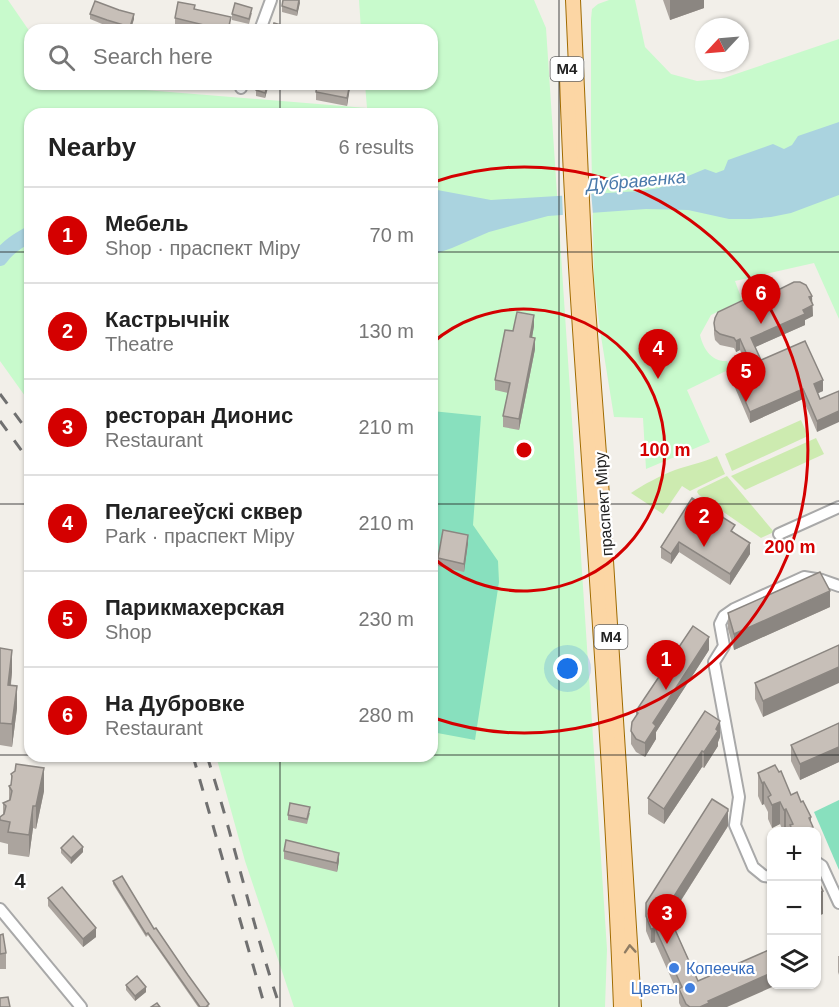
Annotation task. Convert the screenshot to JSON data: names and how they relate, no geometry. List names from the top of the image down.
{
  "streets": {
    "main road": ["М4", "праспект Міру"]
  },
  "water": ["Дубравенка"],
  "places": ["Копеечка", "Цветы"],
  "north": "bottom left",
  "page": {
    "search": "Search here",
    "heading": ["Nearby", "6 results"],
    "list": [
      {
        "mark": "1",
        "name": "Мебель",
        "note": "Shop · праспект Міру",
        "value": "70 m"
      },
      {
        "mark": "2",
        "name": "Кастрычнік",
        "note": "Theatre",
        "value": "130 m"
      },
      {
        "mark": "3",
        "name": "ресторан Дионис",
        "note": "Restaurant",
        "value": "210 m"
      },
      {
        "mark": "4",
        "name": "Пелагееўскі сквер",
        "note": "Park · праспект Міру",
        "value": "210 m"
      },
      {
        "mark": "5",
        "name": "Парикмахерская",
        "note": "Shop",
        "value": "230 m"
      },
      {
        "mark": "6",
        "name": "На Дубровке",
        "note": "Restaurant",
        "value": "280 m"
      }
    ],
    "pins": [
      "6",
      "4",
      "5",
      "2",
      "1",
      "3"
    ],
    "map_buttons": ["+", "−"]
  },
  "grid": {
    "rows": ["4"]
  },
  "rings": ["100 m", "200 m"]
}
